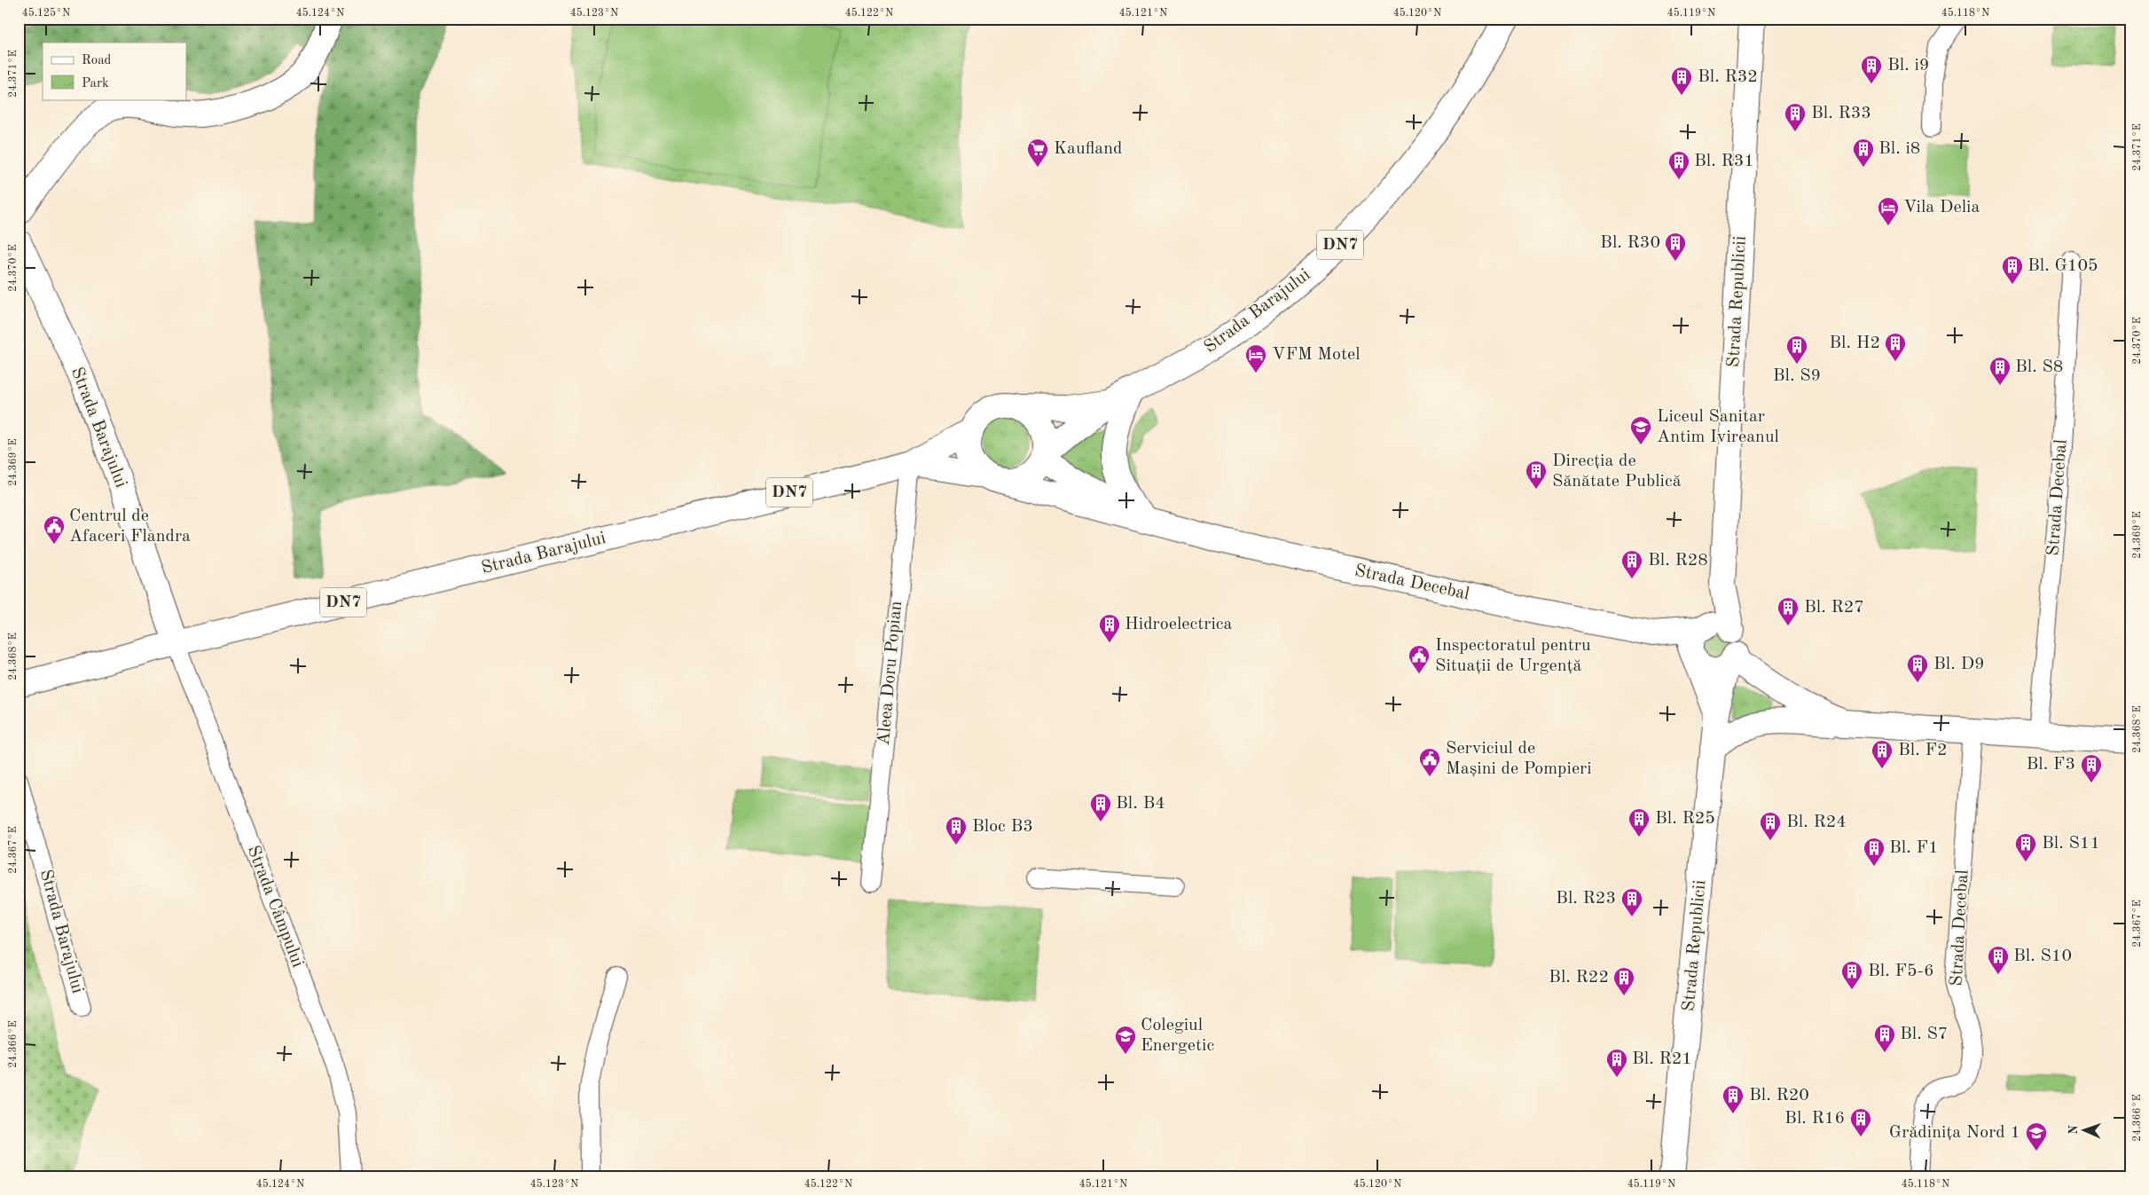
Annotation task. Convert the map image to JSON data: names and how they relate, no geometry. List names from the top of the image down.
{
  "streets": {
    "main road": [
      "DN7",
      "Strada Republicii",
      "Strada Barajului",
      "Strada Decebal"
    ],
    "street": ["Aleea Doru Popian", "Strada Câmpului"]
  },
  "crossings": [
    ["DN7", "Strada Barajului"],
    ["DN7", "Strada Decebal"],
    ["Strada Republicii", "Strada Decebal"],
    ["Strada Barajului", "Strada Decebal"],
    ["Strada Barajului", "Aleea Doru Popian"],
    ["Strada Barajului", "Strada Câmpului"]
  ],
  "places": {
    "building": [
      "Bl. i9",
      "Bl. R32",
      "Bl. R33",
      "Bl. i8",
      "Bl. R31",
      "Bl. R30",
      "Bl. G105",
      "Bl. H2",
      "Bl. S9",
      "Bl. S8",
      "Direcția de Sănătate Publică",
      "Bl. R28",
      "Bl. R27",
      "Hidroelectrica",
      "Bl. D9",
      "Bl. F2",
      "Bl. F3",
      "Bl. B4",
      "Bl. R25",
      "Bl. R24",
      "Bloc B3",
      "Bl. S11",
      "Bl. F1",
      "Bl. R23",
      "Bl. S10",
      "Bl. F5-6",
      "Bl. R22",
      "Bl. S7",
      "Bl. R21",
      "Bl. R20",
      "Bl. R16"
    ],
    "supermarket": ["Kaufland"],
    "hotel": ["Vila Delia", "VFM Motel"],
    "school or university": ["Liceul Sanitar Antim Ivireanul", "Colegiul Energetic", "Grădinița Nord 1"],
    "public building": ["Centrul de Afaceri Flandra", "Inspectoratul pentru Situații de Urgență", "Serviciul de Mașini de Pompieri"]
  },
  "legend": ["Road", "Park"],
  "north": "left",
  "coordinates": [
    "45.125°N",
    "45.124°N",
    "45.123°N",
    "45.122°N",
    "45.121°N",
    "45.120°N",
    "45.119°N",
    "45.118°N",
    "24.371°E",
    "24.370°E",
    "24.369°E",
    "24.368°E",
    "24.367°E",
    "24.366°E"
  ]
}
